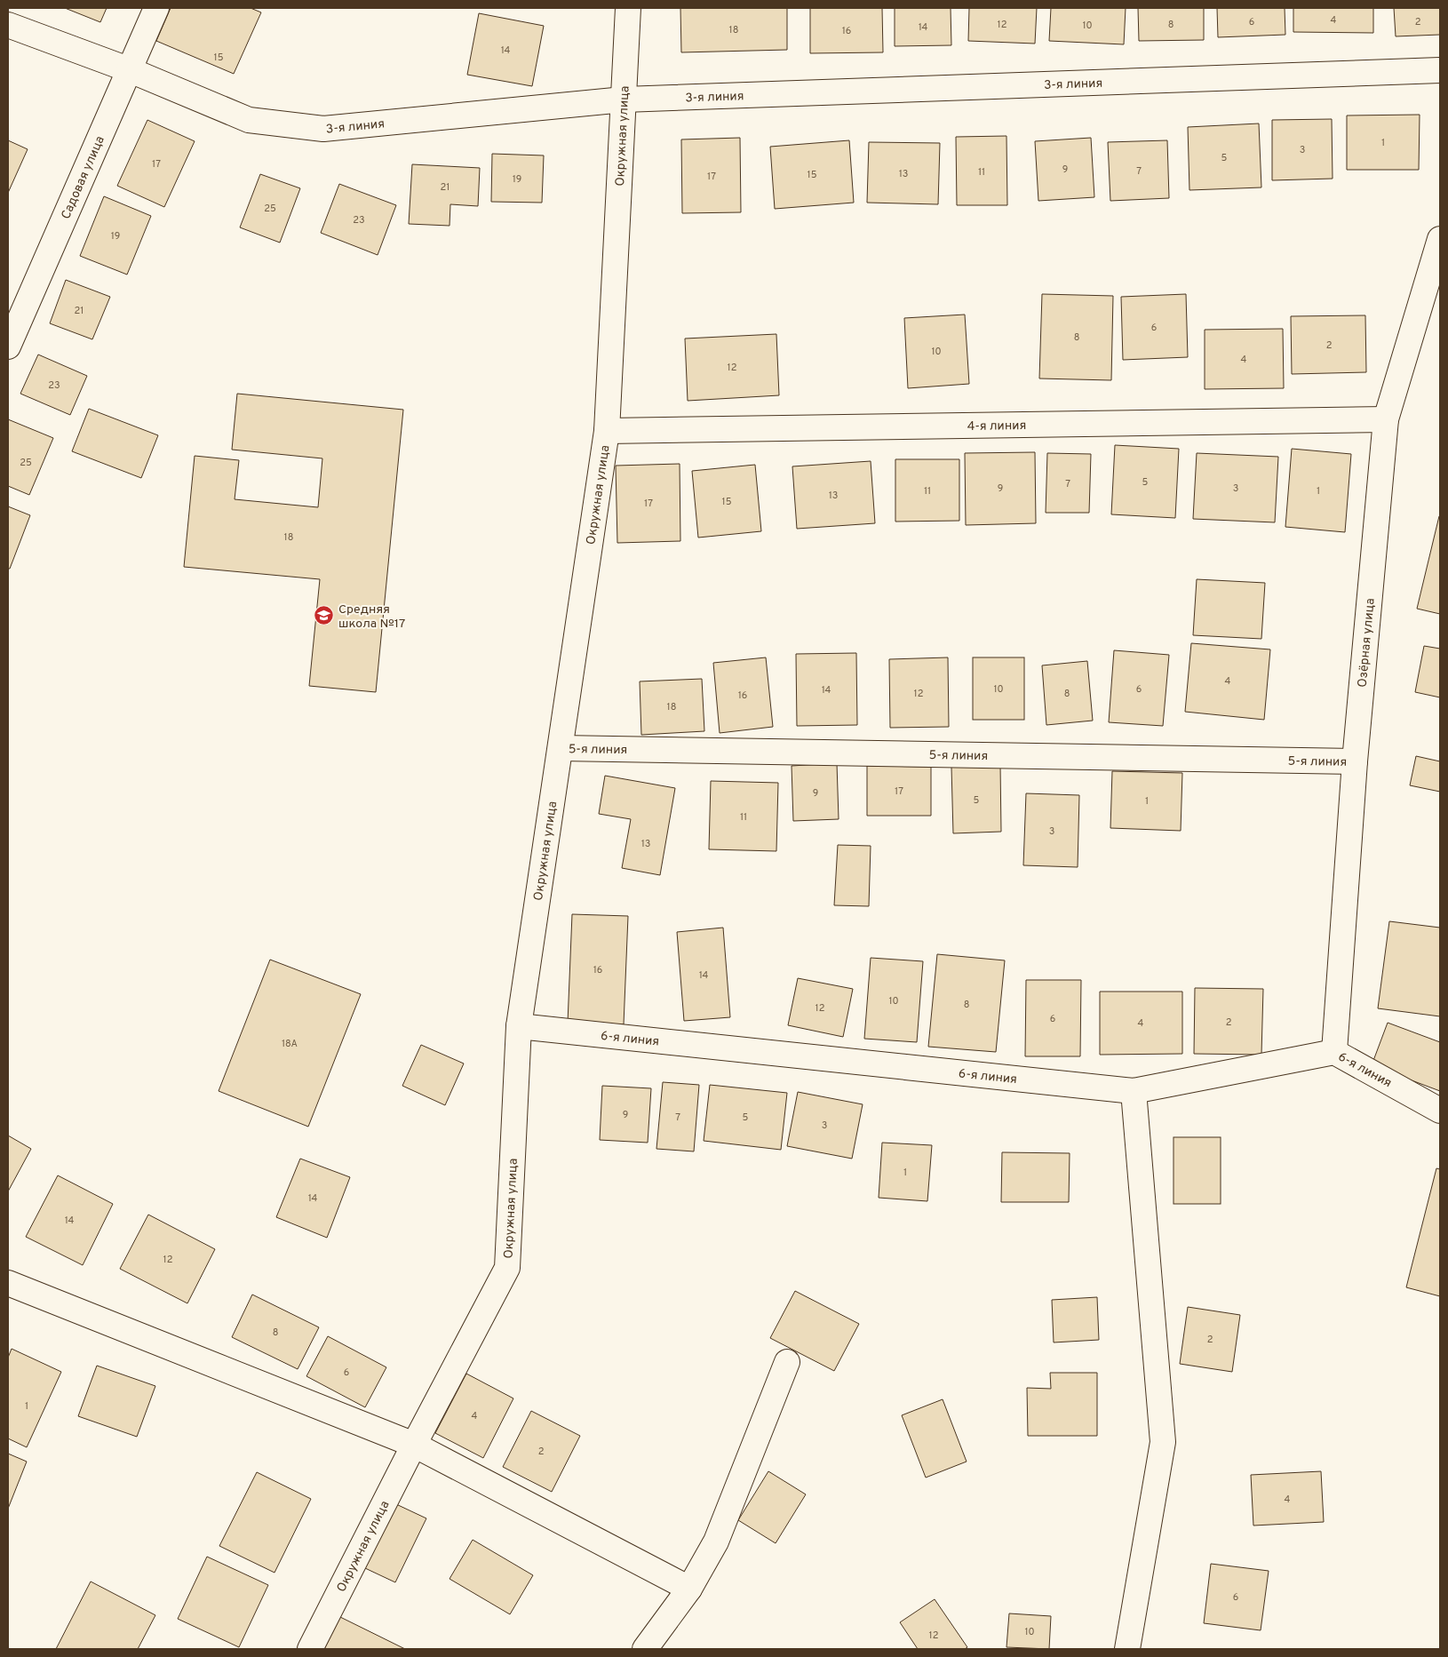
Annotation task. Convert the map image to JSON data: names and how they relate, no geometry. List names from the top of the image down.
{
  "streets": {
    "street": [
      "3-я линия",
      "Окружная улица",
      "Садовая улица",
      "4-я линия",
      "Озёрная улица",
      "5-я линия",
      "6-я линия"
    ]
  },
  "crossings": [
    ["3-я линия", "Окружная улица"],
    ["3-я линия", "Садовая улица"],
    ["Окружная улица", "4-я линия"],
    ["Окружная улица", "5-я линия"],
    ["Окружная улица", "6-я линия"],
    ["4-я линия", "Озёрная улица"],
    ["Озёрная улица", "5-я линия"],
    ["Озёрная улица", "6-я линия"]
  ],
  "places": {
    "school or university": ["Средняя школа №17"]
  },
  "house_numbers": [
    "4",
    "6",
    "2",
    "12",
    "8",
    "10",
    "14",
    "18",
    "16",
    "14",
    "15",
    "1",
    "3",
    "5",
    "17",
    "9",
    "7",
    "11",
    "13",
    "15",
    "17",
    "19",
    "21",
    "25",
    "23",
    "19",
    "21",
    "6",
    "8",
    "2",
    "10",
    "4",
    "12",
    "23",
    "25",
    "5",
    "7",
    "9",
    "3",
    "11",
    "1",
    "13",
    "15",
    "17",
    "18",
    "4",
    "10",
    "6",
    "14",
    "12",
    "8",
    "16",
    "18",
    "17",
    "9",
    "5",
    "1",
    "11",
    "3",
    "13",
    "16",
    "14",
    "10",
    "8",
    "12",
    "6",
    "2",
    "4",
    "18А",
    "9",
    "7",
    "5",
    "3",
    "1",
    "14",
    "14",
    "12",
    "8",
    "2",
    "6",
    "1",
    "4",
    "2",
    "4",
    "6",
    "10",
    "12"
  ]
}
